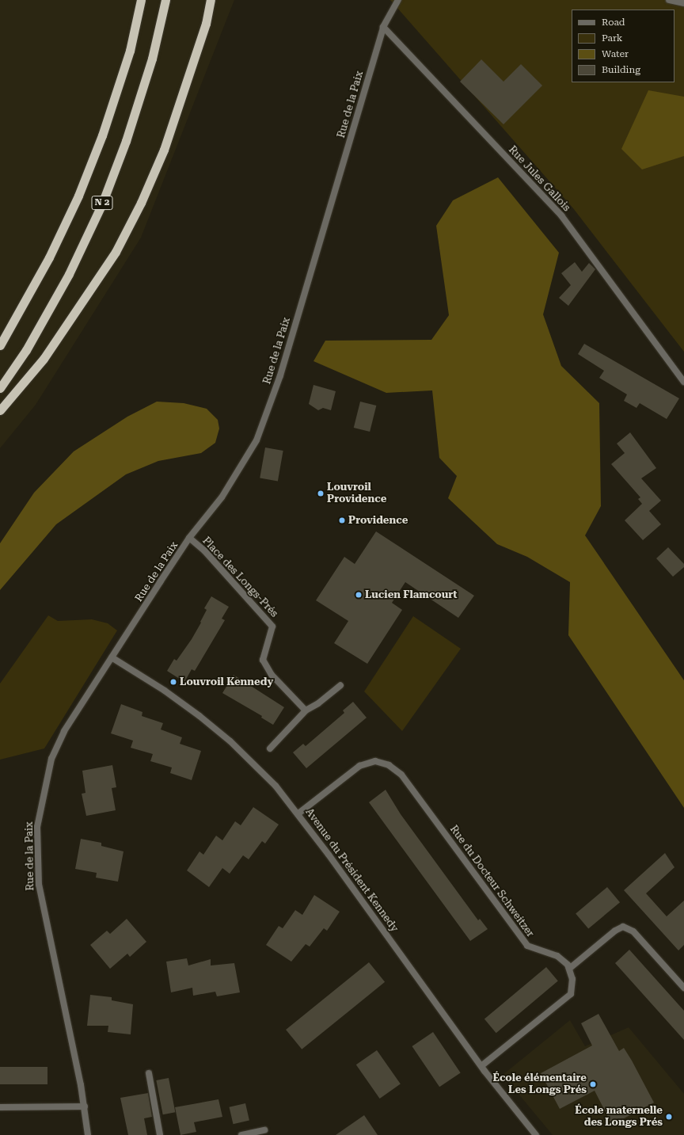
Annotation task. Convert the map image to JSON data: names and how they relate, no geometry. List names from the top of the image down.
{
  "streets": {
    "highway": ["N 2"],
    "street": [
      "Rue de la Paix",
      "Rue Jules Gallois",
      "Place des Longs-Prés",
      "Avenue du Président Kennedy",
      "Rue du Docteur Schweitzer"
    ]
  },
  "crossings": [
    ["Rue de la Paix", "Rue Jules Gallois"],
    ["Rue de la Paix", "Place des Longs-Prés"],
    ["Rue de la Paix", "Avenue du Président Kennedy"],
    ["Avenue du Président Kennedy", "Rue du Docteur Schweitzer"]
  ],
  "places": [
    "Louvroil Providence",
    "Providence",
    "Lucien Flamcourt",
    "Louvroil Kennedy",
    "École élémentaire Les Longs Prés",
    "École maternelle des Longs Prés"
  ],
  "legend": [
    "Road",
    "Park",
    "Water",
    "Building"
  ]
}
